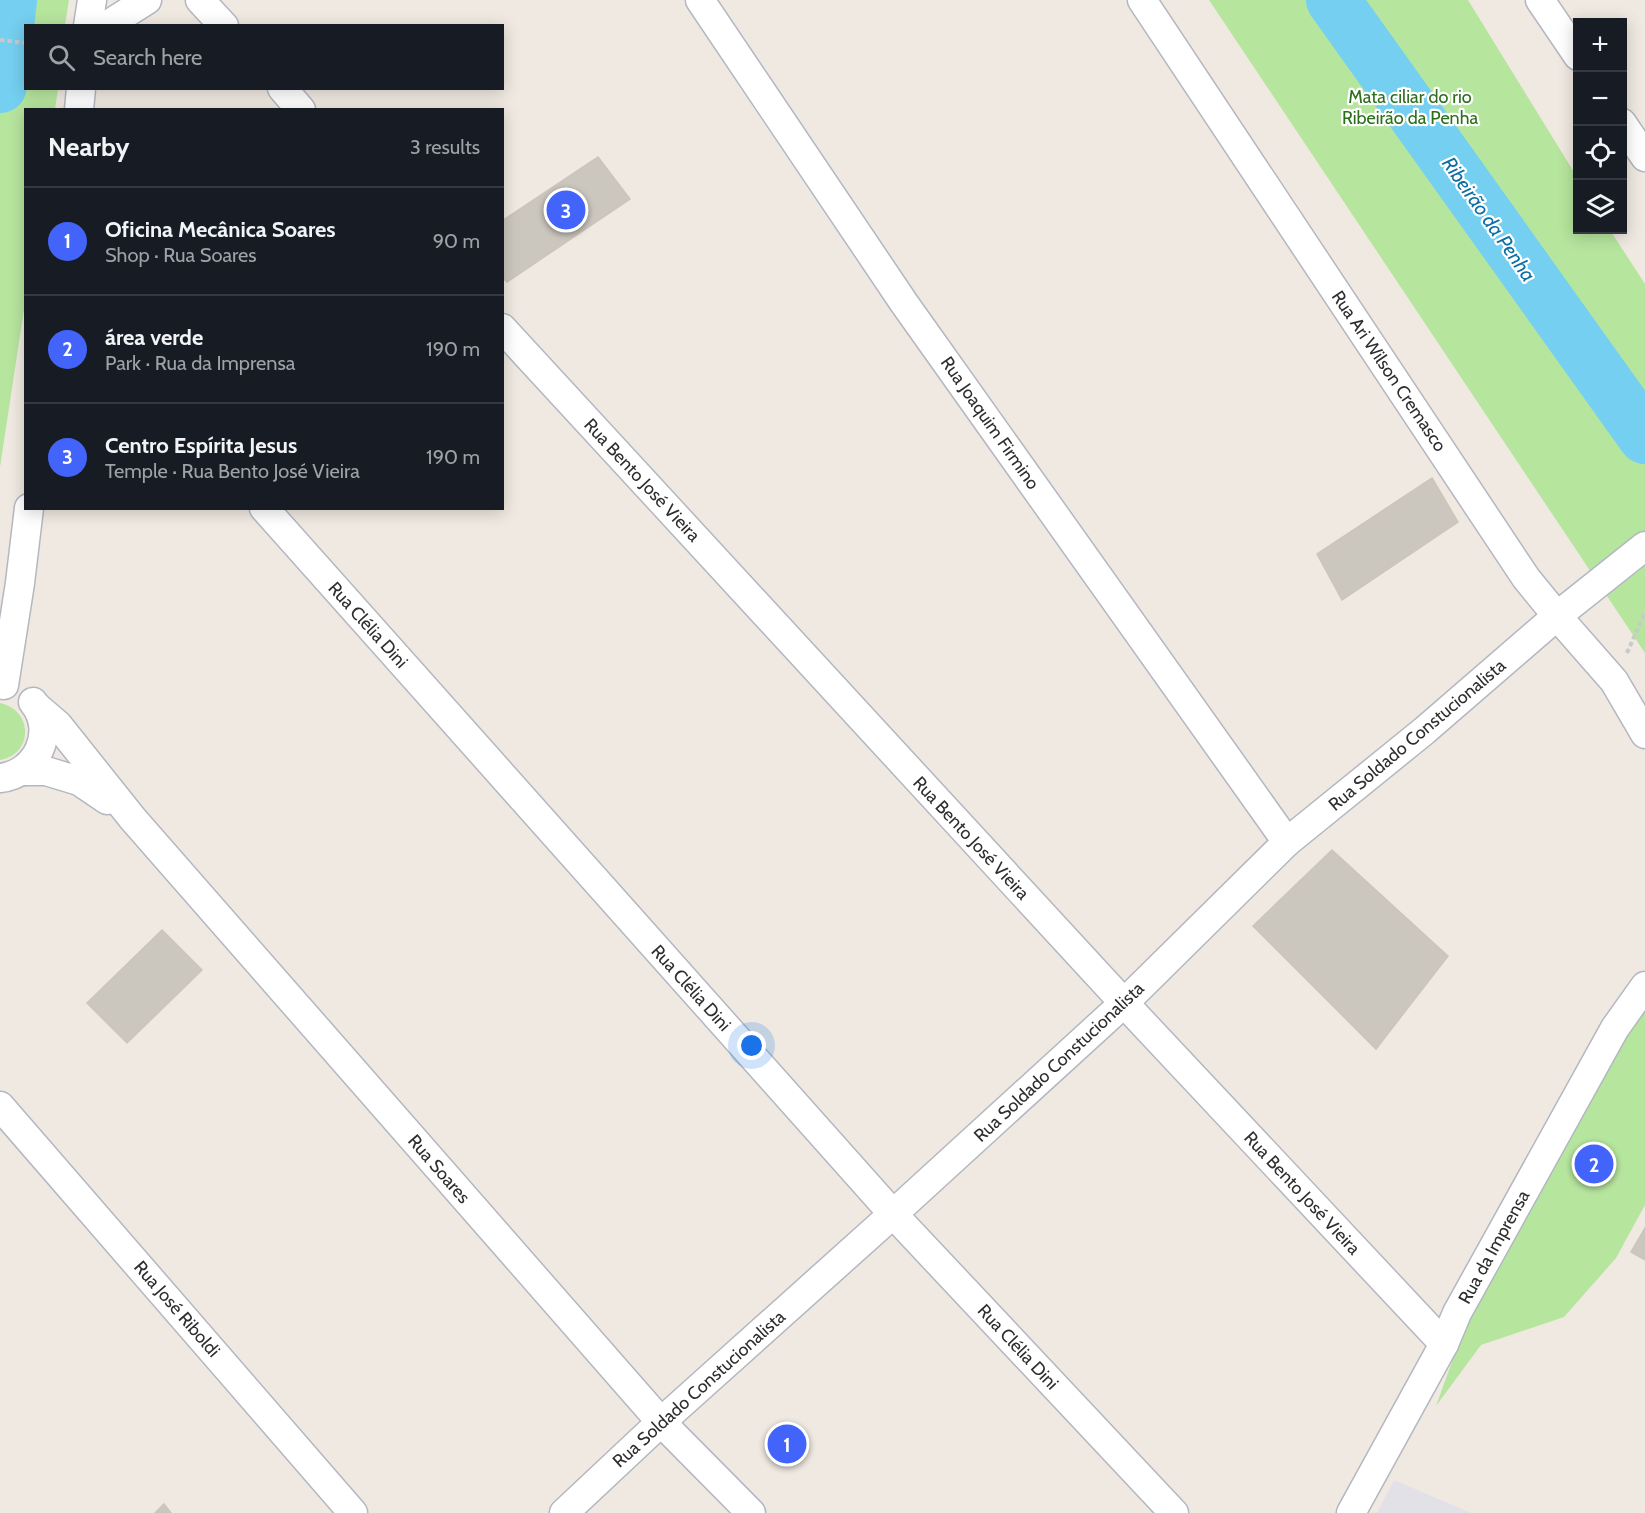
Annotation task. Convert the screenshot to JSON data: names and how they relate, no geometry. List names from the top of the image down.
{
  "streets": {
    "street": [
      "Rua Ari Wilson Cremasco",
      "Rua Joaquim Firmino",
      "Rua Bento José Vieira",
      "Rua Clélia Dini",
      "Rua Soldado Constucionalista",
      "Rua Soares",
      "Rua da Imprensa",
      "Rua José Riboldi"
    ]
  },
  "crossings": [
    ["Rua Ari Wilson Cremasco", "Rua Soldado Constucionalista"],
    ["Rua Joaquim Firmino", "Rua Soldado Constucionalista"],
    ["Rua Bento José Vieira", "Rua Soldado Constucionalista"],
    ["Rua Bento José Vieira", "Rua da Imprensa"],
    ["Rua Clélia Dini", "Rua Soldado Constucionalista"],
    ["Rua Soldado Constucionalista", "Rua Soares"]
  ],
  "water": ["Ribeirão da Penha"],
  "parks": ["Mata ciliar do rio Ribeirão da Penha"],
  "page": {
    "map_buttons": ["+", "−"],
    "search": "Search here",
    "heading": ["Nearby", "3 results"],
    "list": [
      {
        "mark": "1",
        "name": "Oficina Mecânica Soares",
        "note": "Shop · Rua Soares",
        "value": "90 m"
      },
      {
        "mark": "2",
        "name": "área verde",
        "note": "Park · Rua da Imprensa",
        "value": "190 m"
      },
      {
        "mark": "3",
        "name": "Centro Espírita Jesus",
        "note": "Temple · Rua Bento José Vieira",
        "value": "190 m"
      }
    ],
    "pins": ["3", "2", "1"]
  }
}
